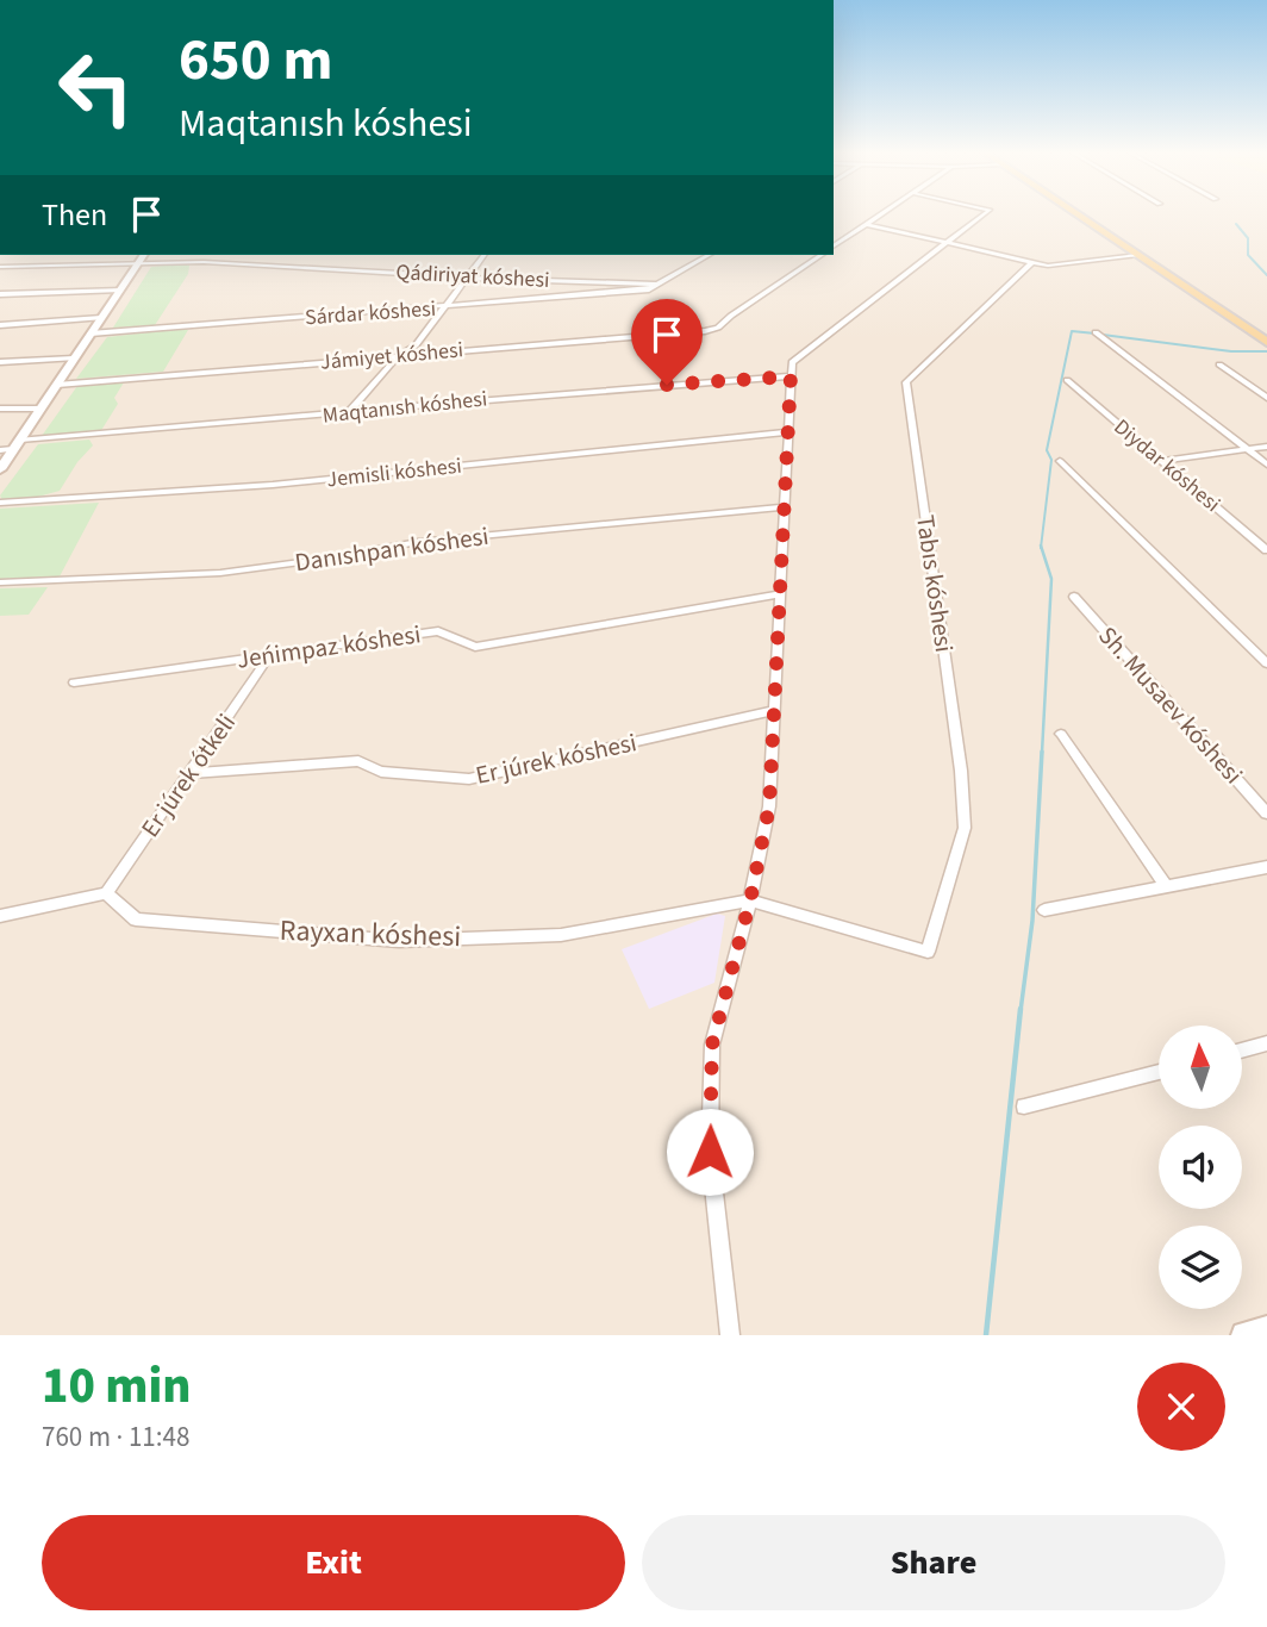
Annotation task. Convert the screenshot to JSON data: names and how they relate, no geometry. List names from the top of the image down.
{
  "streets": {
    "street": [
      "Qádiriyat kóshesi",
      "Sárdar kóshesi",
      "Jámiyet kóshesi",
      "Maqtanısh kóshesi",
      "Diydar kóshesi",
      "Jemisli kóshesi",
      "Danıshpan kóshesi",
      "Tabıs kóshesi",
      "Jeńimpaz kóshesi",
      "Sh. Musaev kóshesi",
      "Er júrek kóshesi",
      "Er júrek ótkeli",
      "Rayxan kóshesi"
    ]
  },
  "crossings": [
    ["Qádiriyat kóshesi", "Sárdar kóshesi"],
    ["Tabıs kóshesi", "Rayxan kóshesi"],
    ["Jeńimpaz kóshesi", "Er júrek ótkeli"],
    ["Er júrek kóshesi", "Er júrek ótkeli"],
    ["Er júrek ótkeli", "Rayxan kóshesi"]
  ],
  "north": "top",
  "page": {
    "turn": ["650 m", "Maqtanısh kóshesi"],
    "then": "Then",
    "heading": ["10 min", "760 m · 11:48"],
    "buttons": ["Exit", "Share"]
  }
}
